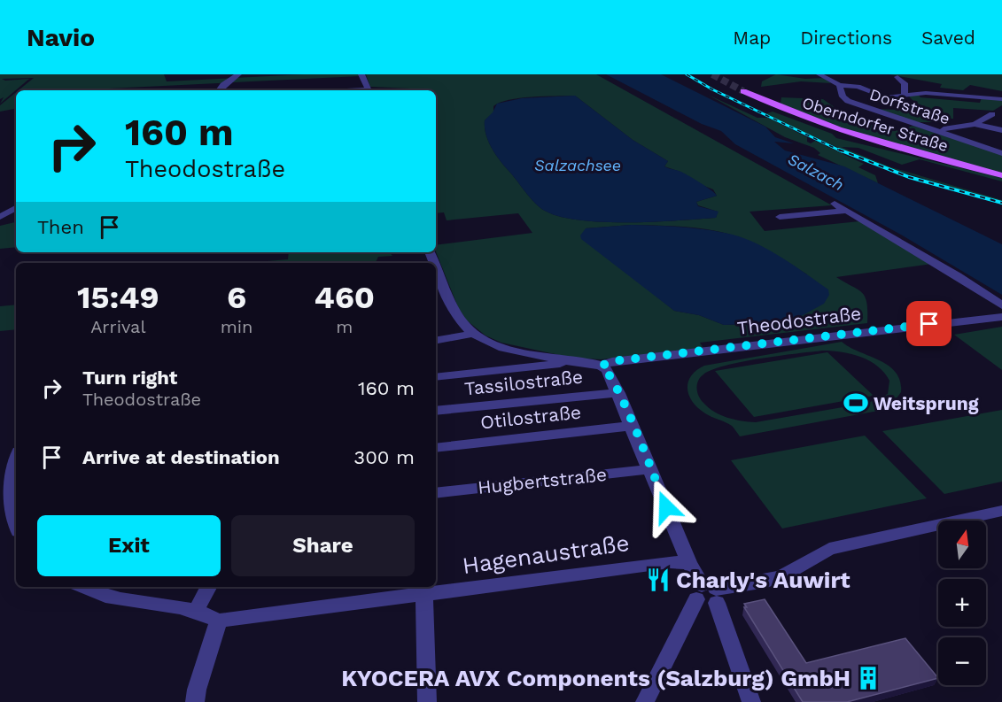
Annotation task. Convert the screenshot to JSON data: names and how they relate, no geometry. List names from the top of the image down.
{
  "streets": {
    "main road": ["Oberndorfer Straße"],
    "street": [
      "Dorfstraße",
      "Theodostraße",
      "Tassilostraße",
      "Otilostraße",
      "Hugbertstraße",
      "Hagenaustraße"
    ]
  },
  "water": ["Salzachsee", "Salzach"],
  "places": {
    "sports": ["Weitsprung"],
    "restaurant": ["Charly's Auwirt"],
    "building": ["KYOCERA AVX Components (Salzburg) GmbH"]
  },
  "north": "top",
  "page": {
    "header": "Navio",
    "nav": ["Map", "Directions", "Saved"],
    "turn": ["160 m", "Theodostraße"],
    "then": "Then",
    "eta": [
      "15:49",
      "Arrival",
      "6",
      "min",
      "460",
      "m"
    ],
    "list": [
      {
        "name": "Turn right",
        "note": "Theodostraße",
        "value": "160 m"
      },
      {
        "name": "Arrive at destination",
        "value": "300 m"
      }
    ],
    "buttons": ["Exit", "Share"],
    "map_buttons": ["+", "−"]
  }
}
